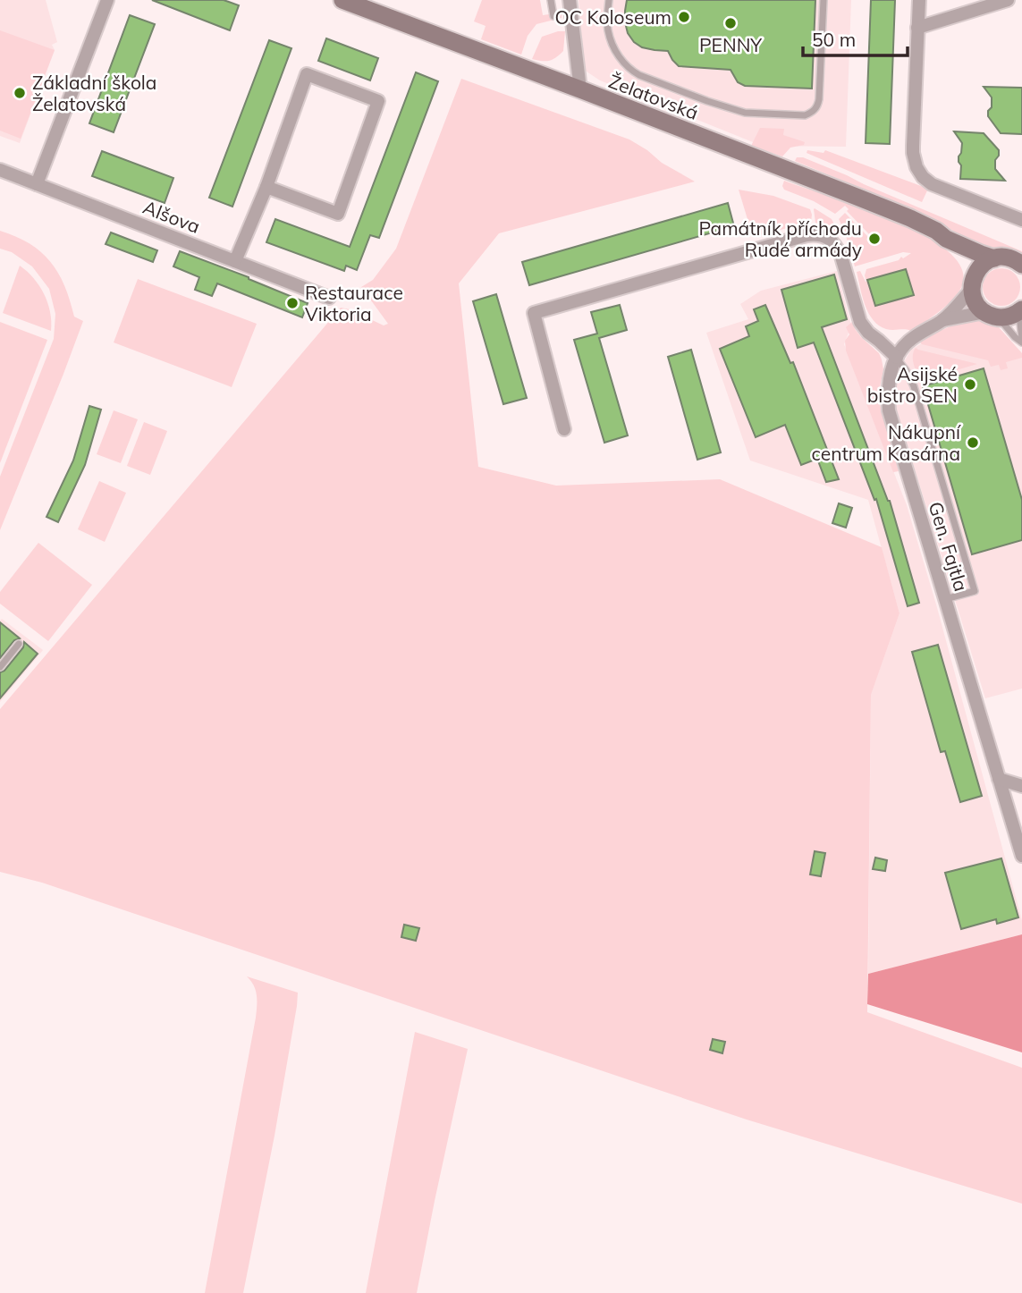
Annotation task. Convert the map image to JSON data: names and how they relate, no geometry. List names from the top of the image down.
{
  "streets": {
    "main road": ["Želatovská"],
    "street": ["Alšova", "Gen. Fajtla"]
  },
  "crossings": [
    ["Želatovská", "Gen. Fajtla"]
  ],
  "places": [
    "OC Koloseum",
    "PENNY",
    "Základní škola Želatovská",
    "Památník příchodu Rudé armády",
    "Restaurace Viktoria",
    "Asijské bistro SEN",
    "Nákupní centrum Kasárna"
  ],
  "scale_bar": "50 m"
}
